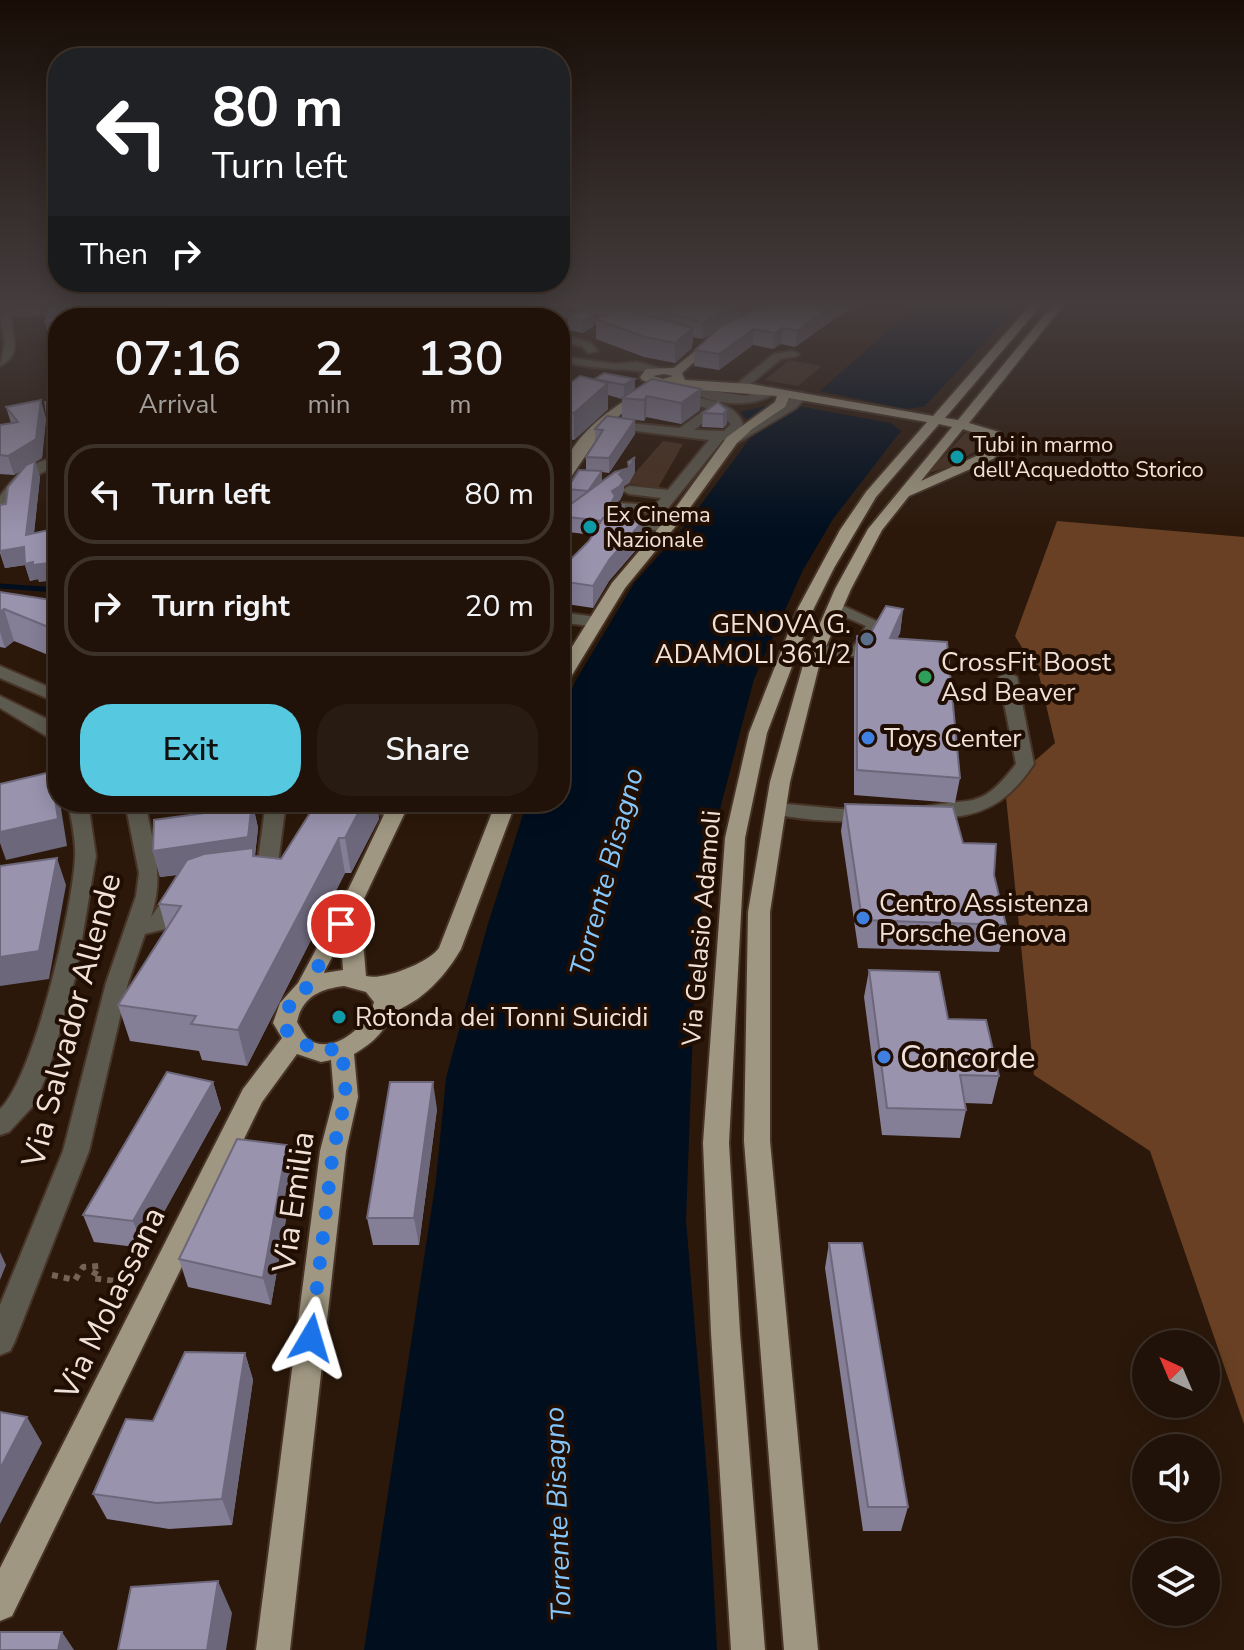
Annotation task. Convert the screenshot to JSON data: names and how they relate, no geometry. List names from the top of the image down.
{
  "streets": {
    "main road": ["Via Gelasio Adamoli", "Via Emilia", "Via Molassana"],
    "street": ["Via Salvador Allende"]
  },
  "crossings": [
    ["Via Emilia", "Via Molassana"]
  ],
  "water": ["Torrente Bisagno"],
  "places": [
    "Tubi in marmo dell'Acquedotto Storico",
    "Ex Cinema Nazionale",
    "GENOVA G. ADAMOLI 361/2",
    "CrossFit Boost Asd Beaver",
    "Toys Center",
    "Centro Assistenza Porsche Genova",
    "Rotonda dei Tonni Suicidi",
    "Concorde"
  ],
  "north": "top left",
  "page": {
    "turn": ["80 m", "Turn left"],
    "then": "Then",
    "eta": [
      "07:16",
      "Arrival",
      "2",
      "min",
      "130",
      "m"
    ],
    "list": [
      {
        "name": "Turn left",
        "value": "80 m"
      },
      {
        "name": "Turn right",
        "value": "20 m"
      }
    ],
    "buttons": ["Exit", "Share"]
  }
}
